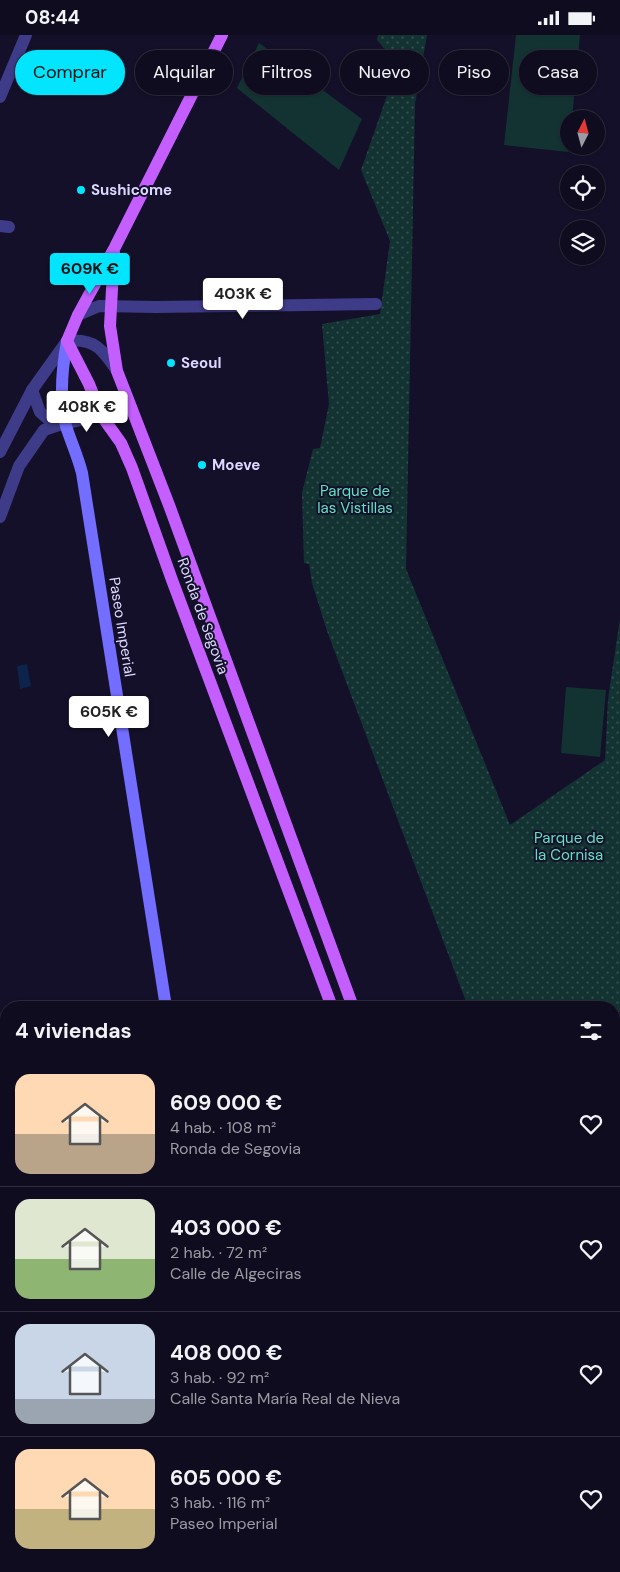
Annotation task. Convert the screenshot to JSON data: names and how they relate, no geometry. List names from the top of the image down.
{
  "streets": {
    "main road": ["Ronda de Segovia", "Paseo Imperial"]
  },
  "crossings": [
    ["Ronda de Segovia", "Paseo Imperial"]
  ],
  "parks": ["Parque de las Vistillas", "Parque de la Cornisa"],
  "places": ["Sushicome", "Seoul", "Moeve"],
  "north": "top",
  "page": {
    "status": "08:44",
    "chip": [
      "Comprar",
      "Alquilar",
      "Filtros",
      "Nuevo",
      "Piso",
      "Casa"
    ],
    "price": [
      "609K €",
      "403K €",
      "408K €",
      "605K €"
    ],
    "heading": "4 viviendas",
    "list": [
      {
        "name": "609 000 €",
        "note": "4 hab. · 108 m² · Ronda de Segovia"
      },
      {
        "name": "403 000 €",
        "note": "2 hab. · 72 m² · Calle de Algeciras"
      },
      {
        "name": "408 000 €",
        "note": "3 hab. · 92 m² · Calle Santa María Real de Nieva"
      },
      {
        "name": "605 000 €",
        "note": "3 hab. · 116 m² · Paseo Imperial"
      }
    ]
  }
}
